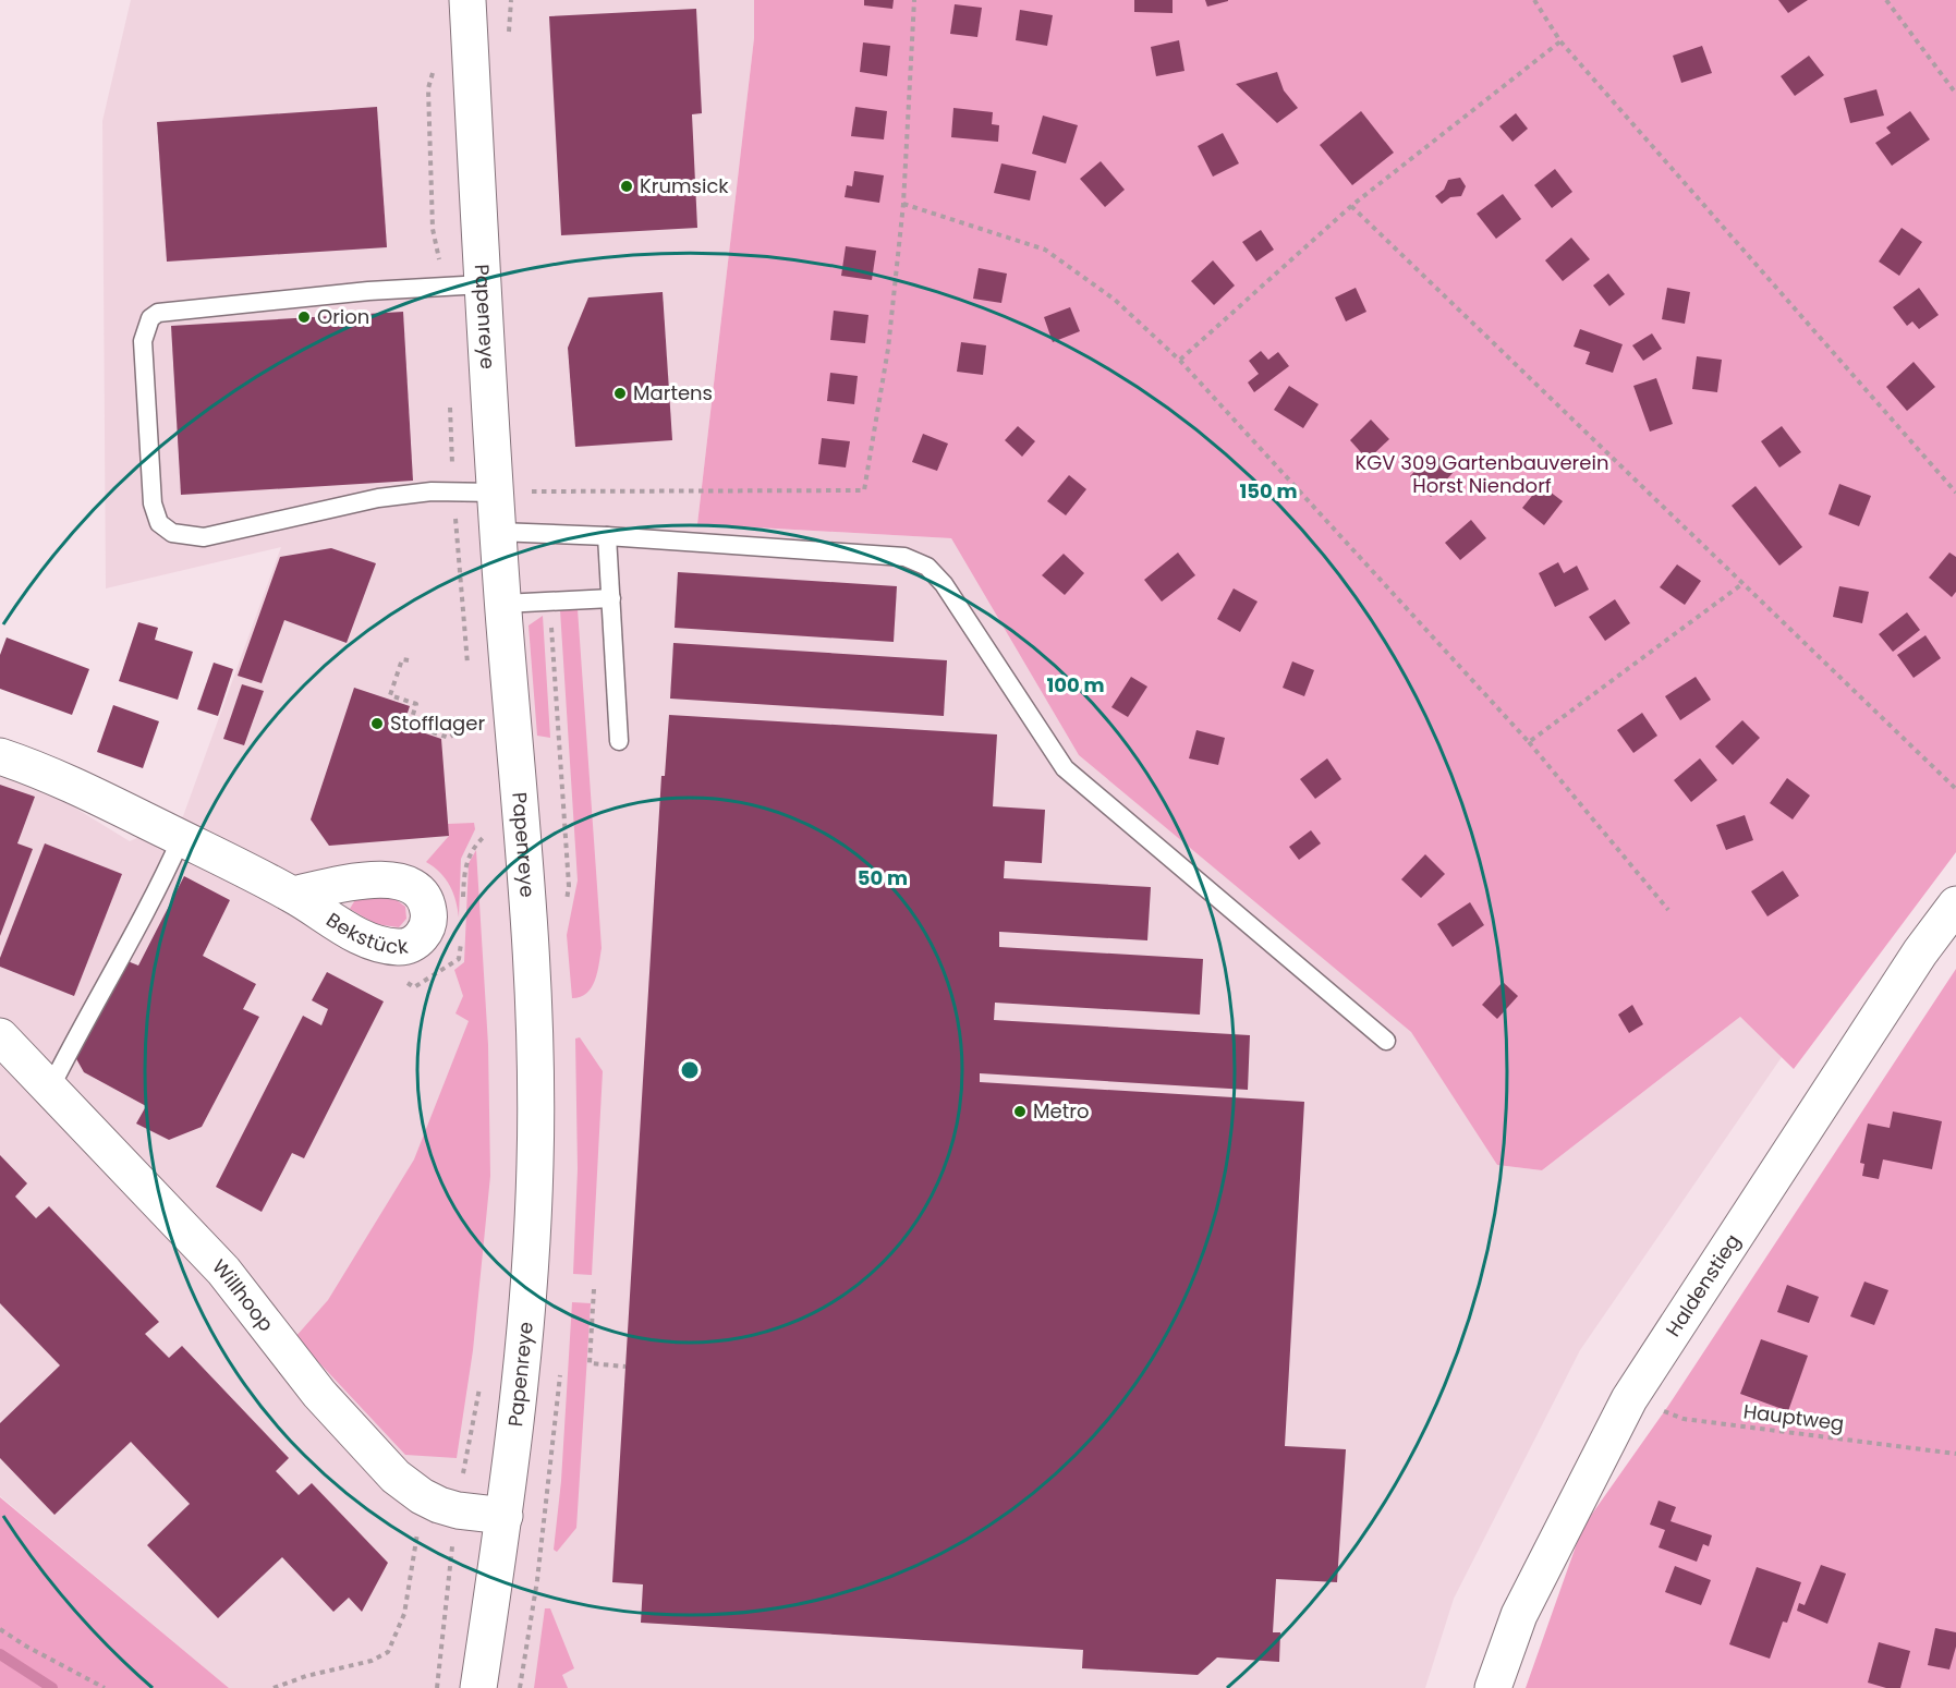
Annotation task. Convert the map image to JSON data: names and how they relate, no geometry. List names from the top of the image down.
{
  "streets": {
    "street": ["Papenreye", "Haldenstieg", "Willhoop"],
    "path": ["Hauptweg"]
  },
  "crossings": [
    ["Papenreye", "Willhoop"],
    ["Haldenstieg", "Hauptweg"]
  ],
  "parks": ["KGV 309 Gartenbauverein Horst Niendorf"],
  "places": [
    "Krumsick",
    "Orion",
    "Martens",
    "Stofflager",
    "Metro"
  ],
  "rings": ["150 m", "100 m", "50 m"]
}
